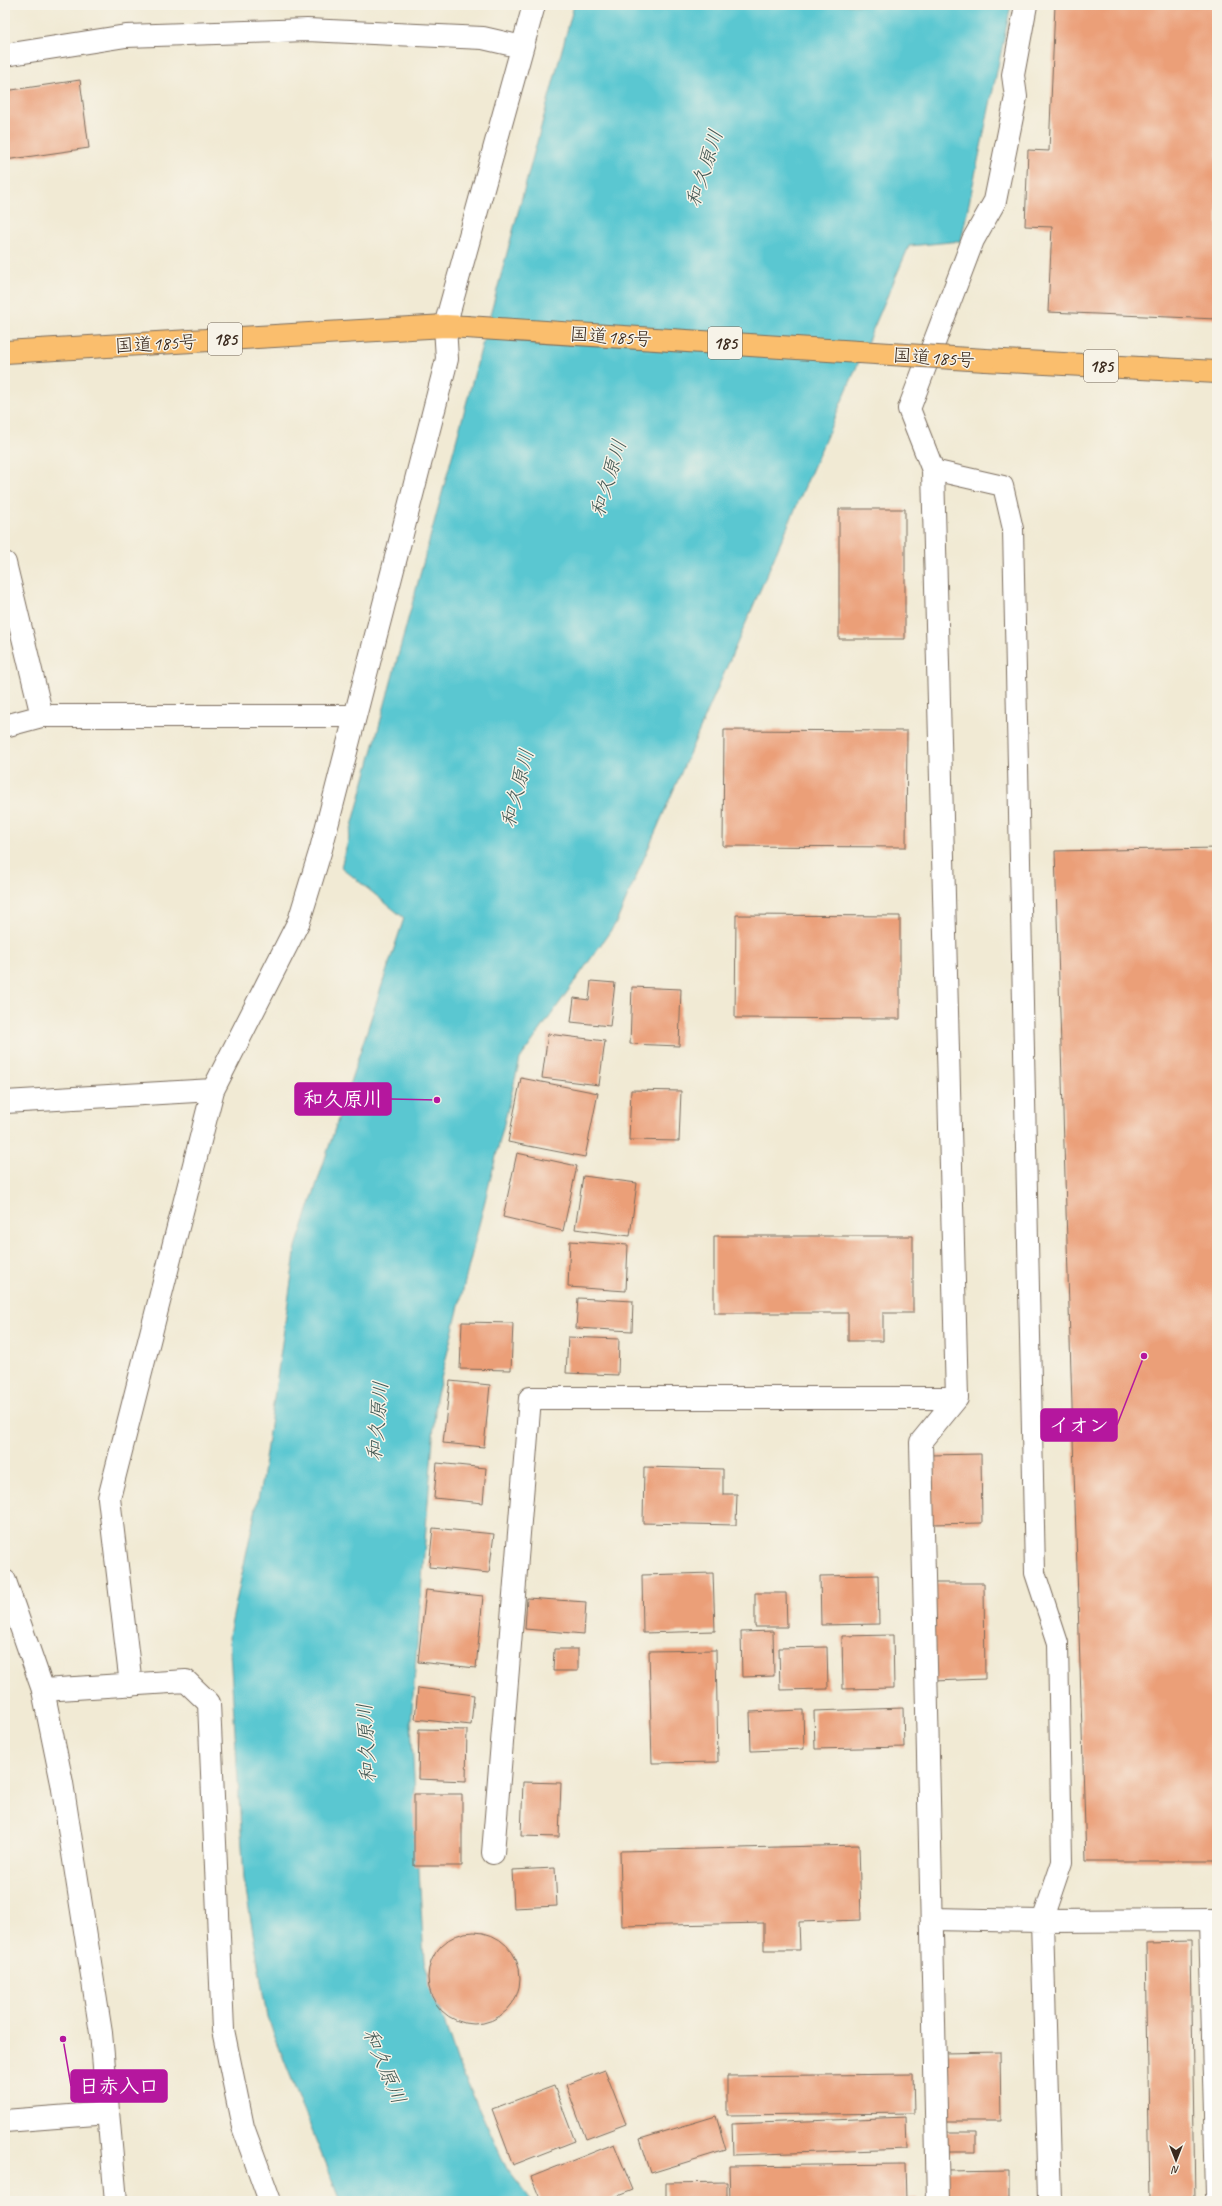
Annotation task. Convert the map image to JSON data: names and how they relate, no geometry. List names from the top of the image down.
{
  "streets": {
    "highway": ["国道185号", "185"]
  },
  "water": ["和久原川"],
  "places": ["和久原川", "イオン", "日赤入口"],
  "north": "bottom"
}
